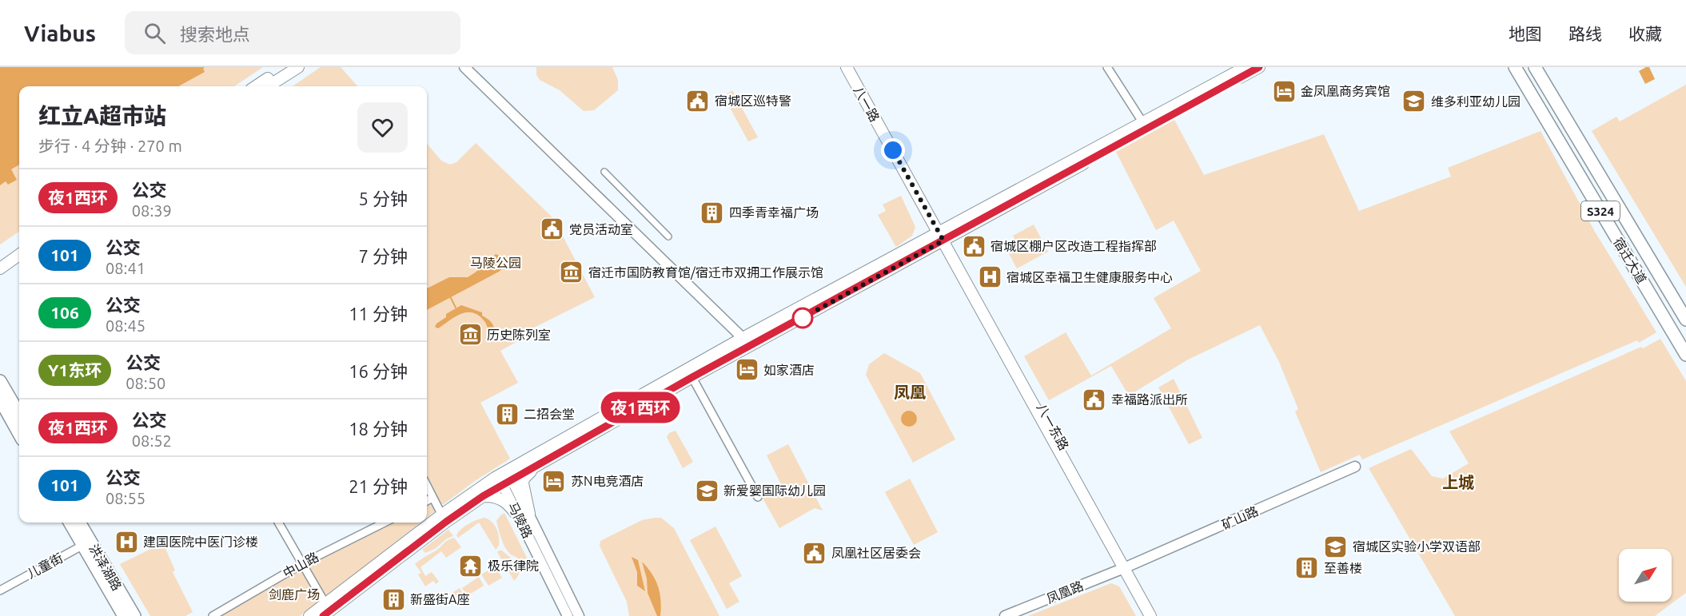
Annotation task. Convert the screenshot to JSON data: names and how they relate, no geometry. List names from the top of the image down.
{
  "streets": {
    "main road": [
      "八一路",
      "S324",
      "宿迁大道",
      "八一东路",
      "洪泽湖路"
    ],
    "street": [
      "矿山路",
      "马陵路",
      "中山路",
      "儿童街",
      "凤凰路"
    ]
  },
  "crossings": [
    ["八一路", "八一东路"],
    ["八一东路", "矿山路"],
    ["八一东路", "凤凰路"],
    ["矿山路", "凤凰路"],
    ["儿童街", "洪泽湖路"]
  ],
  "districts": ["凤凰", "上城"],
  "parks": ["马陵公园", "剑鹿广场"],
  "places": {
    "hotel": ["金凤凰商务宾馆", "如家酒店", "苏N电竞酒店"],
    "public building": [
      "宿城区巡特警",
      "党员活动室",
      "宿城区棚户区改造工程指挥部",
      "幸福路派出所",
      "凤凰社区居委会"
    ],
    "school or university": ["维多利亚幼儿园", "新爱婴国际幼儿园", "宿城区实验小学双语部"],
    "building": [
      "四季青幸福广场",
      "二招会堂",
      "至善楼",
      "新盛街A座"
    ],
    "museum": ["宿迁市国防教育馆/宿迁市双拥工作展示馆", "历史陈列室"],
    "hospital": ["宿城区幸福卫生健康服务中心", "建国医院中医门诊楼"],
    "temple": ["极乐律院"]
  },
  "lines": ["bus line 夜1西环"],
  "north": "top right",
  "page": {
    "header": "Viabus",
    "search": "搜索地点",
    "nav": ["地图", "路线", "收藏"],
    "on_map": "夜1西环",
    "heading": ["红立A超市站", "步行 · 4 分钟 · 270 m"],
    "list": [
      {
        "mark": "夜1西环",
        "name": "公交",
        "note": "08:39",
        "value": "5 分钟"
      },
      {
        "mark": "101",
        "name": "公交",
        "note": "08:41",
        "value": "7 分钟"
      },
      {
        "mark": "106",
        "name": "公交",
        "note": "08:45",
        "value": "11 分钟"
      },
      {
        "mark": "Y1东环",
        "name": "公交",
        "note": "08:50",
        "value": "16 分钟"
      },
      {
        "mark": "夜1西环",
        "name": "公交",
        "note": "08:52",
        "value": "18 分钟"
      },
      {
        "mark": "101",
        "name": "公交",
        "note": "08:55",
        "value": "21 分钟"
      }
    ]
  }
}
